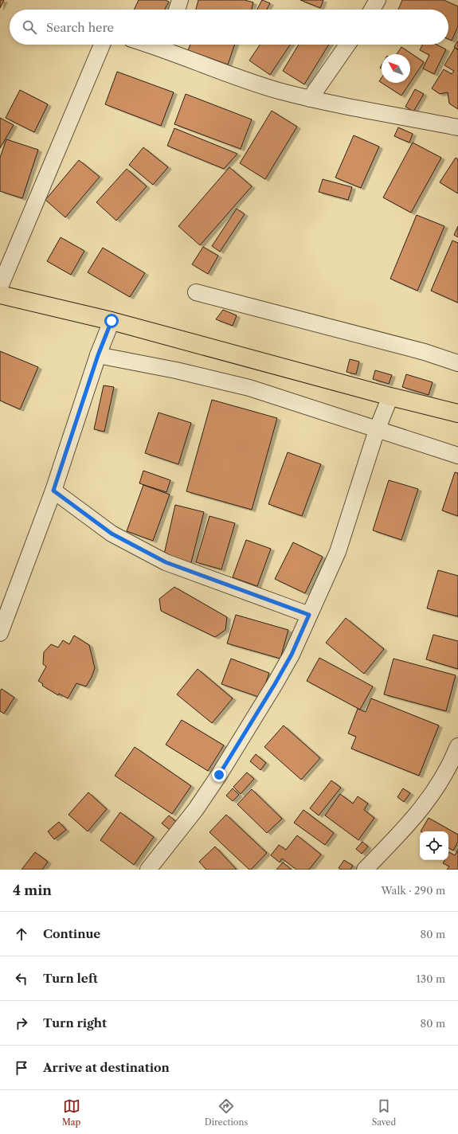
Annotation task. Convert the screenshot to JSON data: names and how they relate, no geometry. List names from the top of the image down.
{
  "north": "top left",
  "page": {
    "search": "Search here",
    "heading": ["4 min", "Walk · 290 m"],
    "list": [
      ["Continue", "80 m"],
      ["Turn left", "130 m"],
      ["Turn right", "80 m"],
      "Arrive at destination"
    ],
    "nav": ["Map", "Directions", "Saved"]
  }
}
